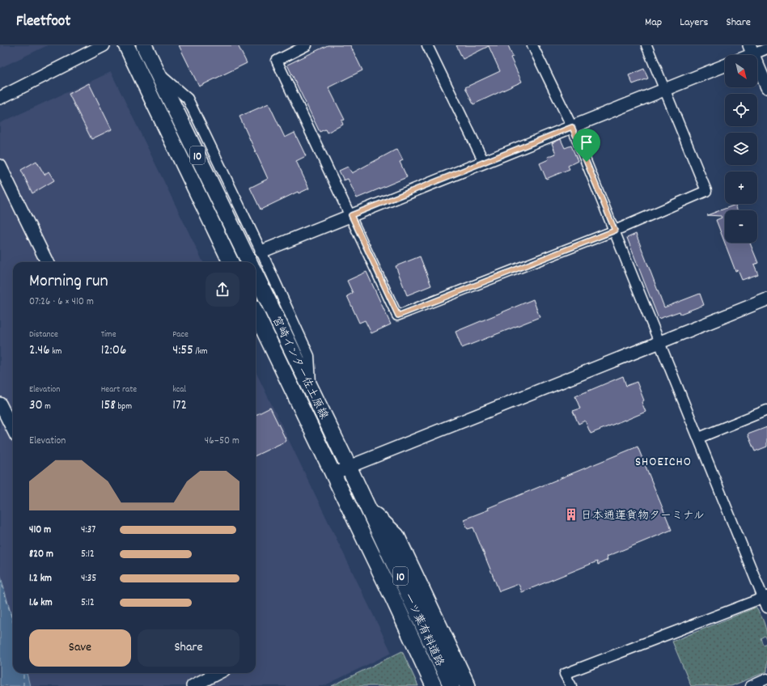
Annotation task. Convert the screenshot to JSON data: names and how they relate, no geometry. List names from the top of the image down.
{
  "streets": {
    "main road": ["10", "宮崎インター佐土原線", "一ツ葉有料道路"]
  },
  "crossings": [
    ["宮崎インター佐土原線", "一ツ葉有料道路"]
  ],
  "districts": ["SHOEICHO"],
  "places": {
    "building": ["日本通運貨物ターミナル"]
  },
  "north": "bottom right",
  "page": {
    "header": "Fleetfoot",
    "nav": ["Map", "Layers", "Share"],
    "map_buttons": ["+", "−"],
    "heading": ["Morning run", "07:26 · 6 × 410 m"],
    "stats": [
      ["Distance", "2.46 km"],
      ["Time", "12:06"],
      ["Pace", "4:55 /km"],
      ["Elevation", "30 m"],
      ["Heart rate", "158 bpm"],
      ["kcal", "172"]
    ],
    "chart": ["Elevation", "46–50 m"],
    "list": [
      {
        "name": "410 m",
        "note": "4:37"
      },
      {
        "name": "820 m",
        "note": "5:12"
      },
      {
        "name": "1.2 km",
        "note": "4:35"
      },
      {
        "name": "1.6 km",
        "note": "5:12"
      }
    ],
    "buttons": ["Save", "Share"]
  }
}
